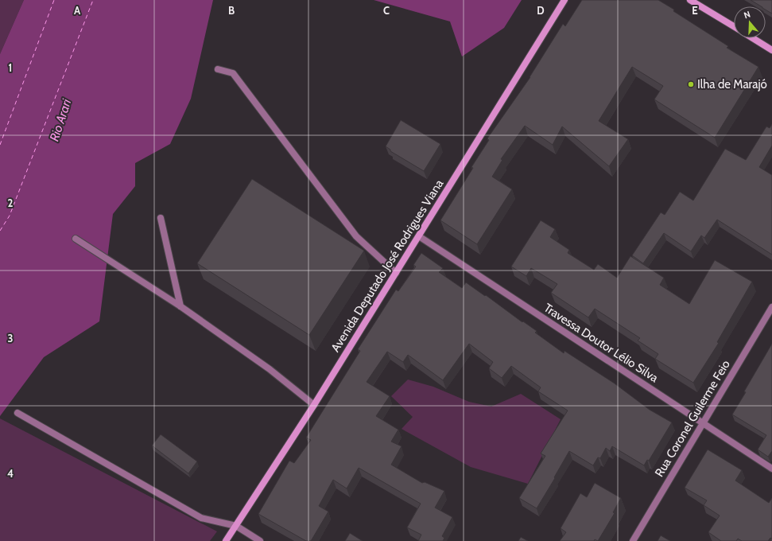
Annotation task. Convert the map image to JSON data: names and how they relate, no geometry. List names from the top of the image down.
{
  "streets": {
    "street": ["Avenida Deputado José Rodrigues Viana", "Travessa Doutor Lélio Silva", "Rua Coronel Guilerme Feio"]
  },
  "crossings": [
    ["Avenida Deputado José Rodrigues Viana", "Travessa Doutor Lélio Silva"],
    ["Travessa Doutor Lélio Silva", "Rua Coronel Guilerme Feio"]
  ],
  "water": ["Rio Arari"],
  "places": ["Ilha de Marajó"],
  "north": "top",
  "grid": {
    "columns": [
      "A",
      "B",
      "C",
      "D",
      "E"
    ],
    "rows": [
      "1",
      "2",
      "3",
      "4"
    ]
  }
}
